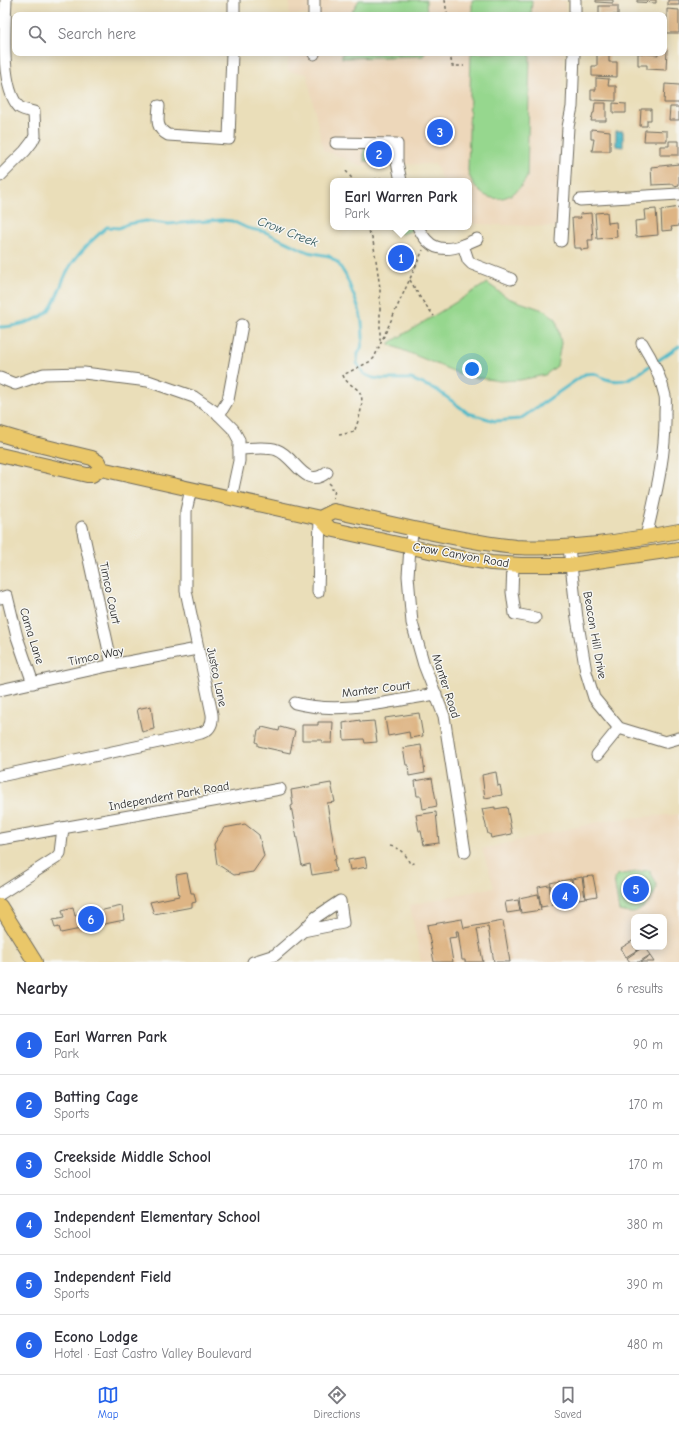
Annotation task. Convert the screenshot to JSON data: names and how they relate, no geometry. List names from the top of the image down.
{
  "streets": {
    "main road": ["Crow Canyon Road"],
    "street": [
      "Timco Court",
      "Beacon Hill Drive",
      "Cama Lane",
      "Timco Way",
      "Justco Lane",
      "Manter Road",
      "Manter Court",
      "Independent Park Road"
    ]
  },
  "crossings": [
    ["Crow Canyon Road", "Beacon Hill Drive"],
    ["Crow Canyon Road", "Justco Lane"],
    ["Crow Canyon Road", "Manter Road"],
    ["Timco Court", "Timco Way"],
    ["Cama Lane", "Timco Way"],
    ["Timco Way", "Justco Lane"],
    ["Manter Road", "Manter Court"]
  ],
  "water": ["Crow Creek"],
  "page": {
    "search": "Search here",
    "pins": [
      "3",
      "2",
      "1",
      "5",
      "4",
      "6"
    ],
    "popup": ["Earl Warren Park", "Park"],
    "heading": ["Nearby", "6 results"],
    "list": [
      {
        "mark": "1",
        "name": "Earl Warren Park",
        "note": "Park",
        "value": "90 m"
      },
      {
        "mark": "2",
        "name": "Batting Cage",
        "note": "Sports",
        "value": "170 m"
      },
      {
        "mark": "3",
        "name": "Creekside Middle School",
        "note": "School",
        "value": "170 m"
      },
      {
        "mark": "4",
        "name": "Independent Elementary School",
        "note": "School",
        "value": "380 m"
      },
      {
        "mark": "5",
        "name": "Independent Field",
        "note": "Sports",
        "value": "390 m"
      },
      {
        "mark": "6",
        "name": "Econo Lodge",
        "note": "Hotel · East Castro Valley Boulevard",
        "value": "480 m"
      }
    ],
    "nav": ["Map", "Directions", "Saved"]
  }
}
